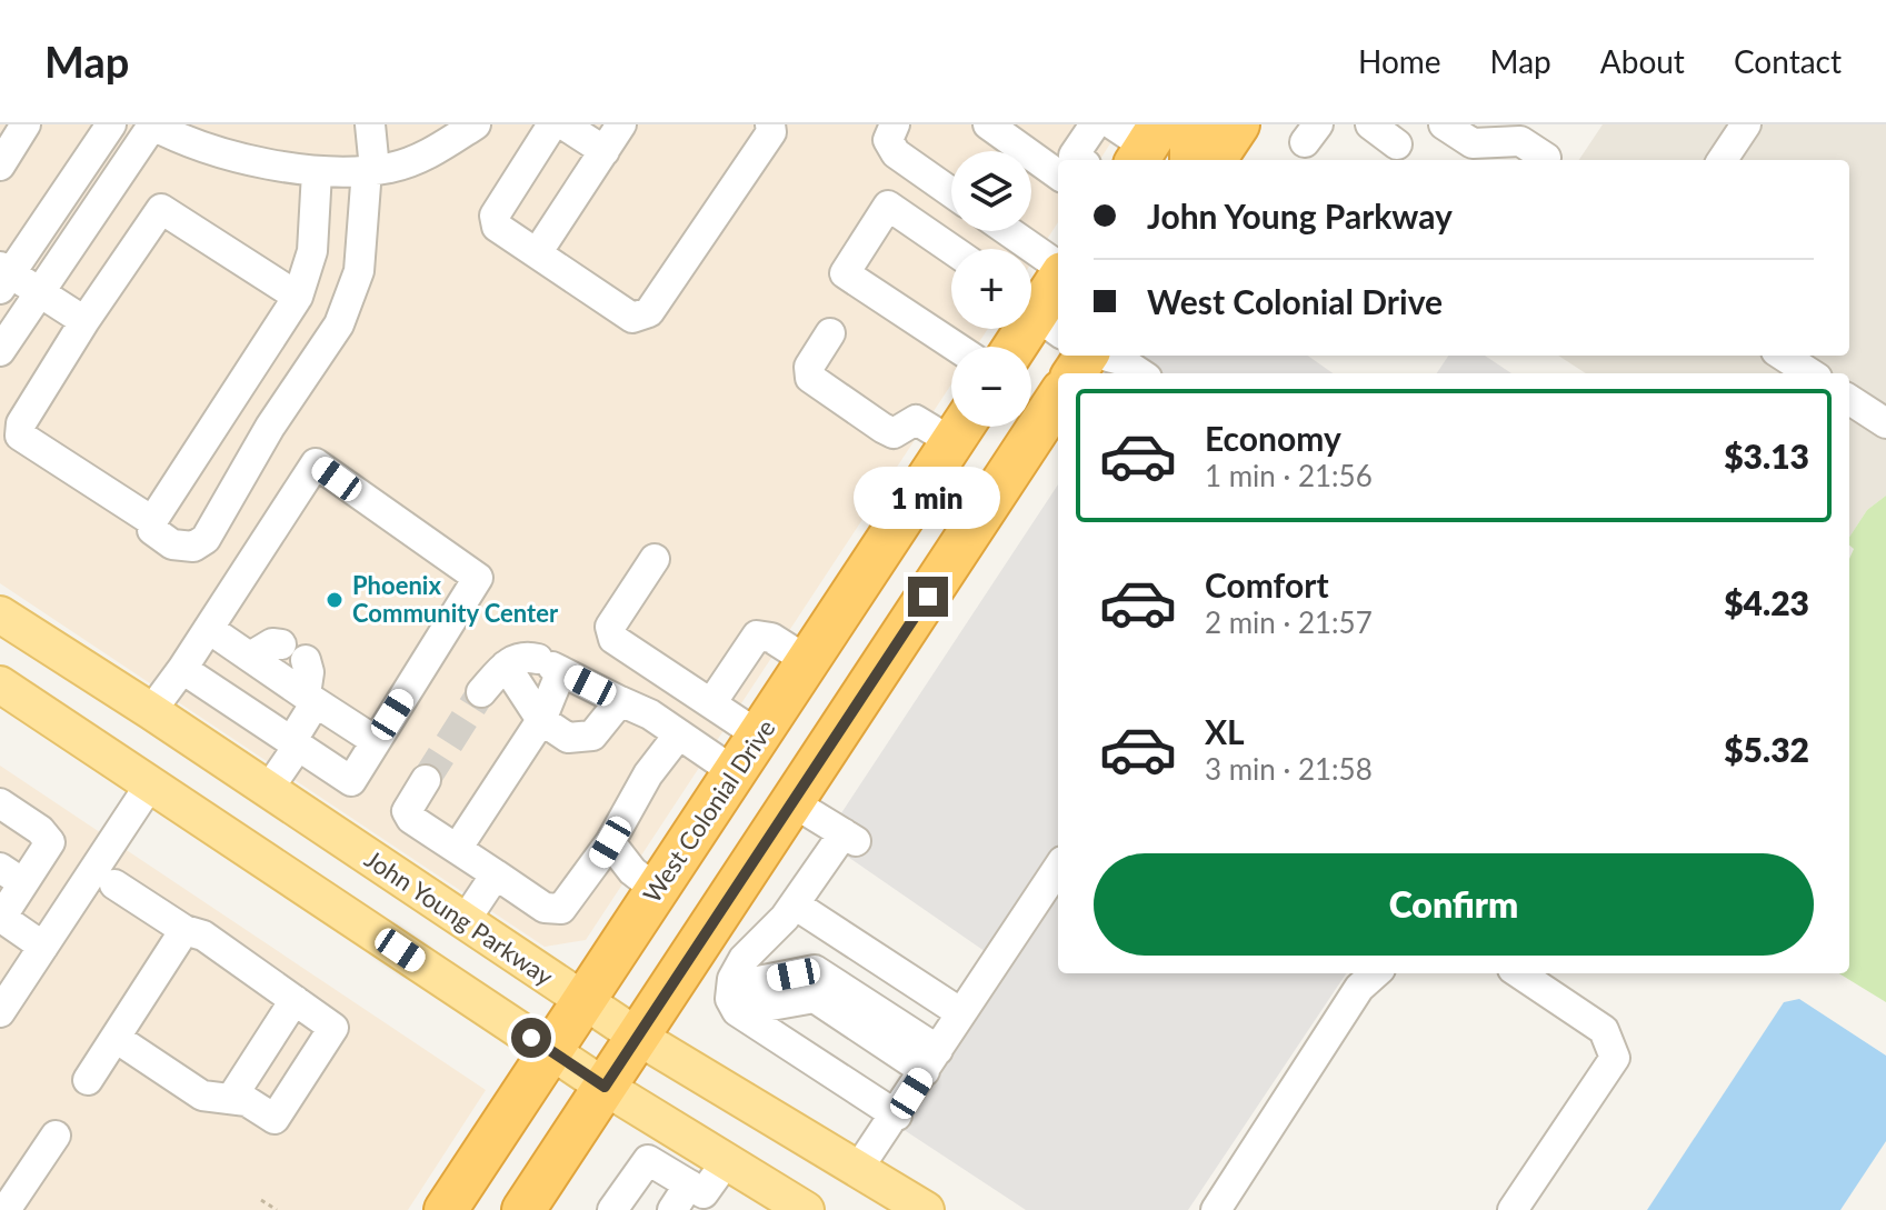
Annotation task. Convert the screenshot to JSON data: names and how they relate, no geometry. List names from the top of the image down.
{
  "streets": {
    "highway": ["West Colonial Drive"],
    "main road": ["John Young Parkway"]
  },
  "crossings": [
    ["West Colonial Drive", "John Young Parkway"]
  ],
  "places": ["Phoenix Community Center"],
  "page": {
    "header": "Map",
    "nav": [
      "Home",
      "Map",
      "About",
      "Contact"
    ],
    "map_buttons": ["+", "−"],
    "banner": ["John Young Parkway", "West Colonial Drive"],
    "list": [
      {
        "name": "Economy",
        "note": "1 min · 21:56",
        "value": "$3.13"
      },
      {
        "name": "Comfort",
        "note": "2 min · 21:57",
        "value": "$4.23"
      },
      {
        "name": "XL",
        "note": "3 min · 21:58",
        "value": "$5.32"
      }
    ],
    "bubble": "1 min",
    "buttons": "Confirm"
  }
}
